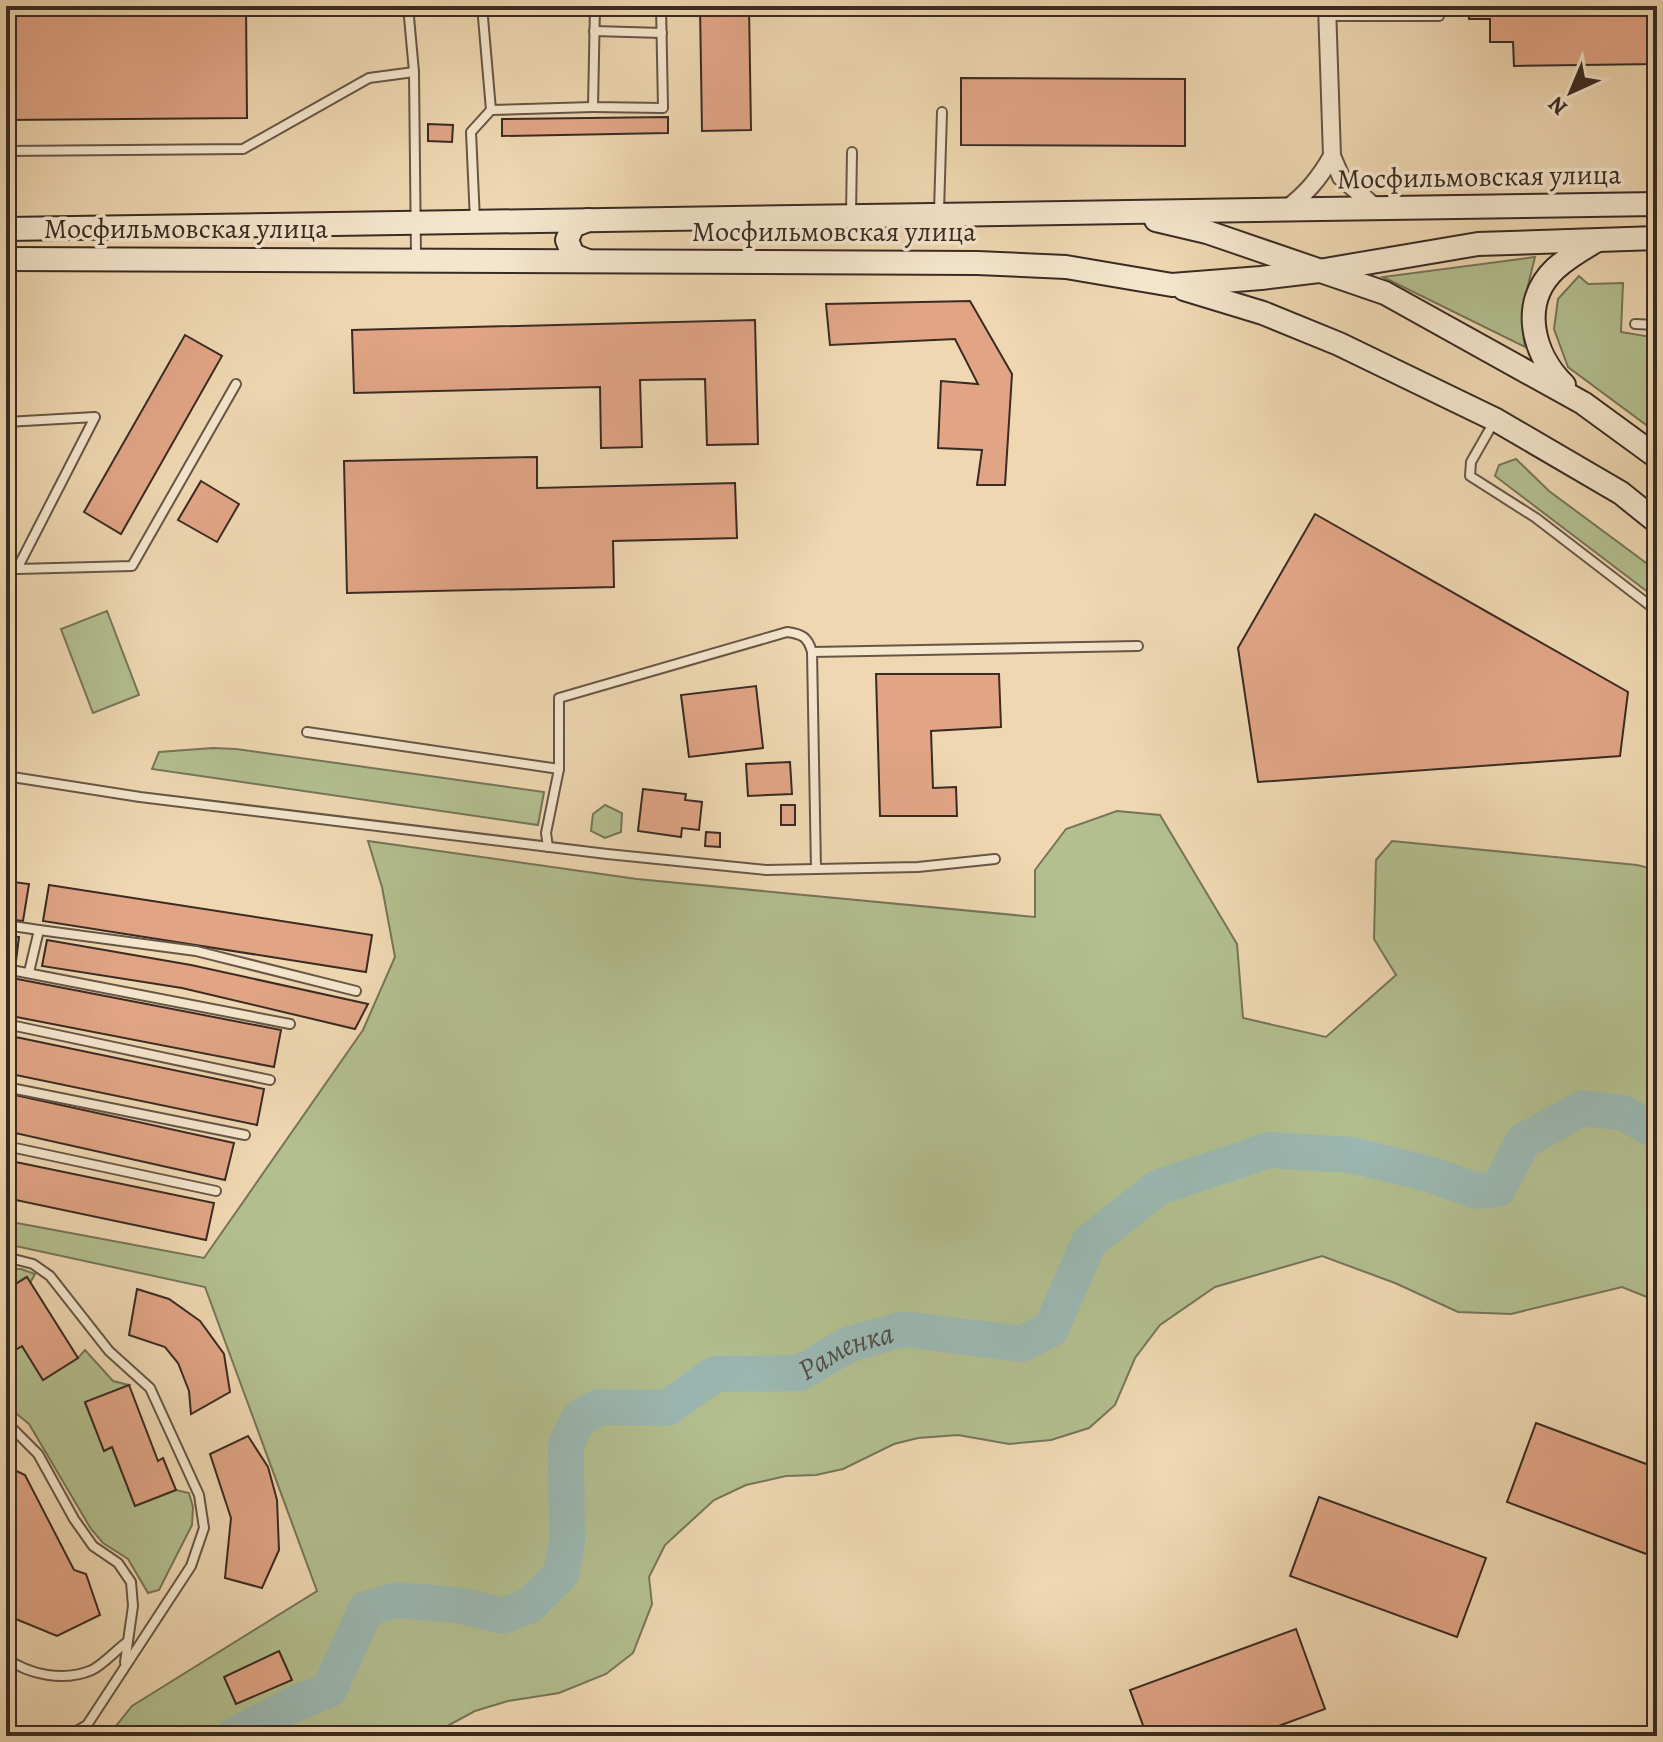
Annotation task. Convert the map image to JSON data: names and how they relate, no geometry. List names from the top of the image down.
{
  "streets": {
    "main road": ["Мосфильмовская улица"]
  },
  "water": ["Раменка"],
  "north": "bottom left"
}
